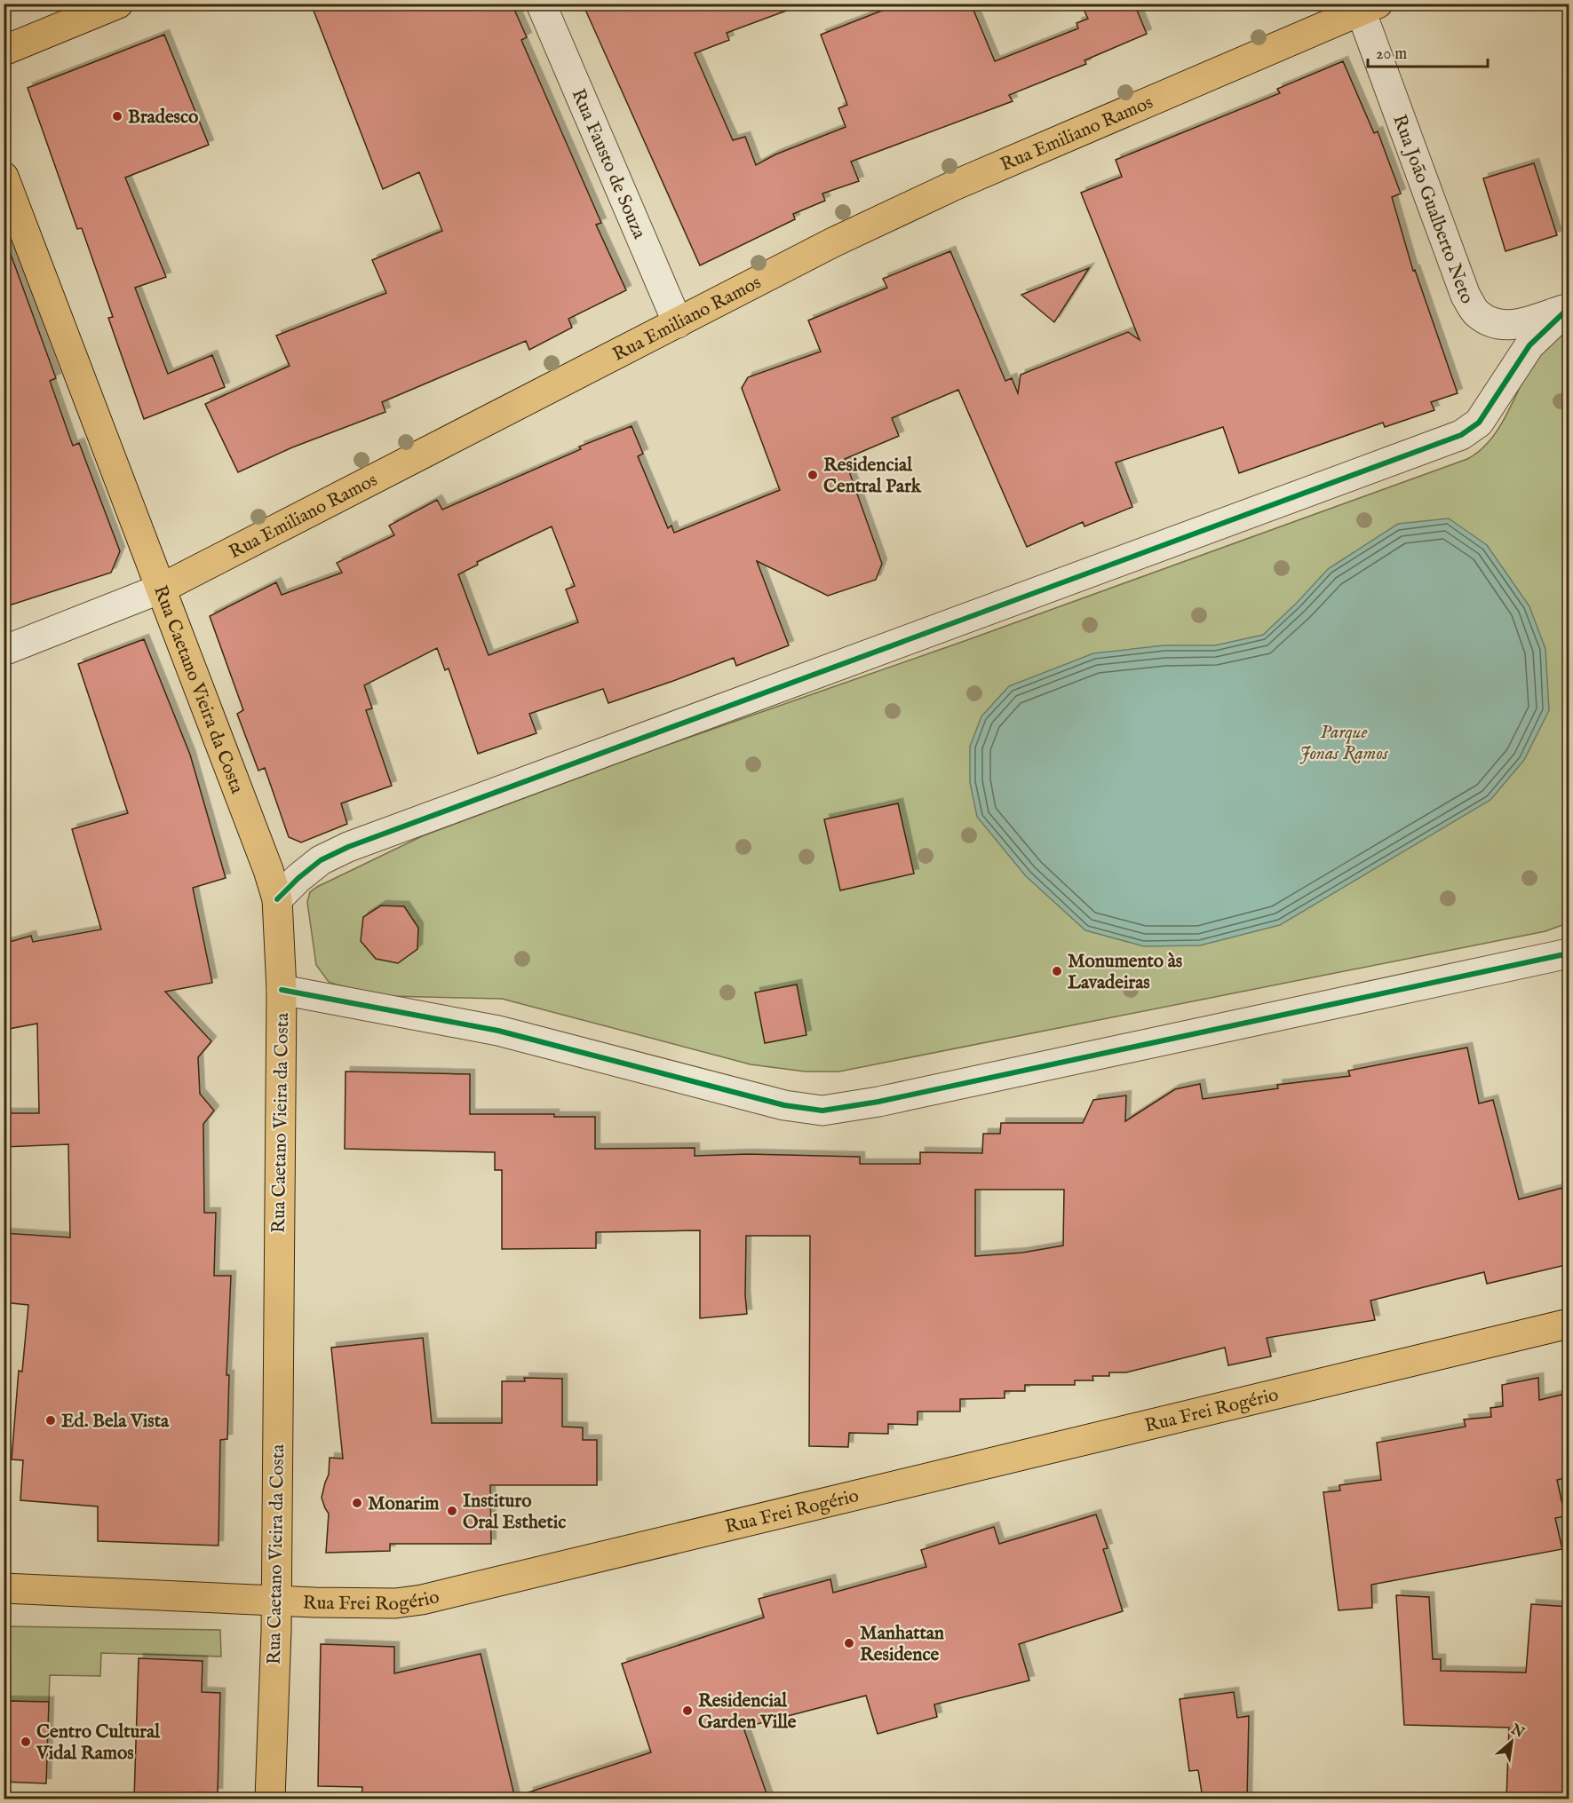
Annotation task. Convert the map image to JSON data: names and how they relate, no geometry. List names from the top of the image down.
{
  "streets": {
    "main road": ["Rua Emiliano Ramos", "Rua Caetano Vieira da Costa", "Rua Frei Rogério"],
    "street": ["Rua Fausto de Souza", "Rua João Gualberto Neto"]
  },
  "crossings": [
    ["Rua Emiliano Ramos", "Rua Fausto de Souza"],
    ["Rua Emiliano Ramos", "Rua João Gualberto Neto"],
    ["Rua Emiliano Ramos", "Rua Caetano Vieira da Costa"],
    ["Rua Caetano Vieira da Costa", "Rua Frei Rogério"]
  ],
  "parks": ["Parque Jonas Ramos"],
  "places": [
    "Bradesco",
    "Residencial Central Park",
    "Monumento às Lavadeiras",
    "Ed. Bela Vista",
    "Monarim",
    "Instituro Oral Esthetic",
    "Manhattan Residence",
    "Residencial Garden Ville",
    "Centro Cultural Vidal Ramos"
  ],
  "scale_bar": "20 m",
  "north": "top right"
}
